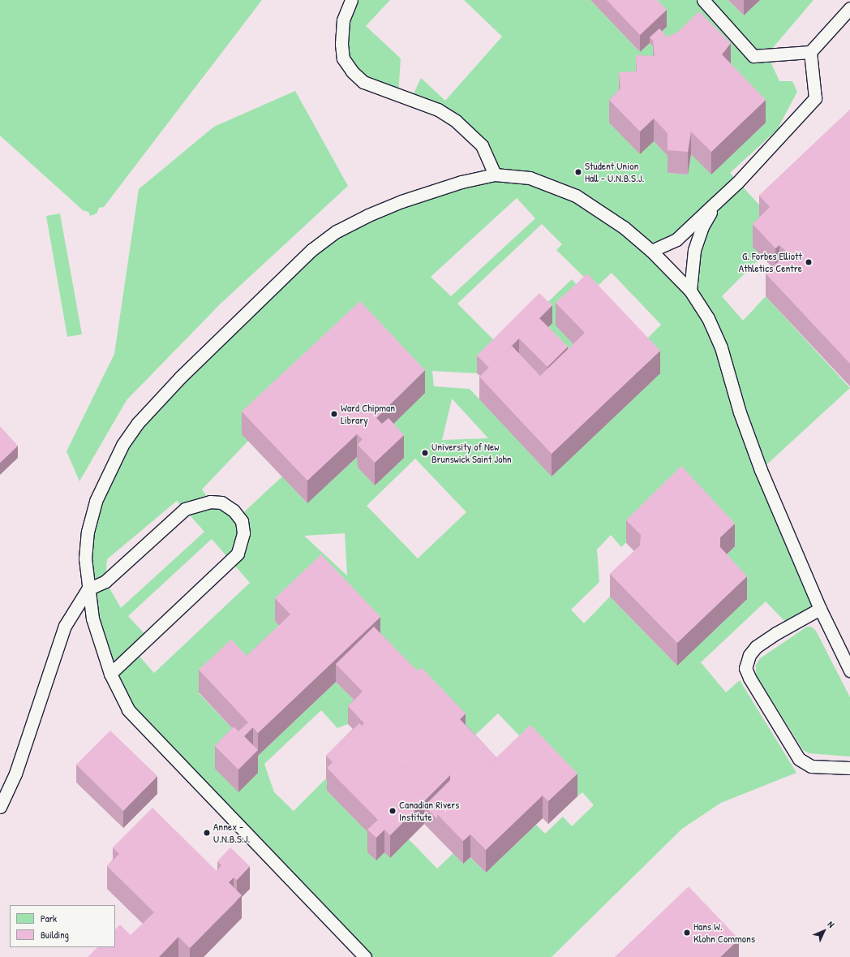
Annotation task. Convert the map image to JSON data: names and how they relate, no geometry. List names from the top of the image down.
{
  "places": [
    "Student Union Hall - U.N.B.S.J.",
    "G. Forbes Elliott Athletics Centre",
    "Ward Chipman Library",
    "University of New Brunswick Saint John",
    "Canadian Rivers Institute",
    "Annex - U.N.B.S.J.",
    "Hans W. Klohn Commons"
  ],
  "legend": ["Park", "Building"],
  "north": "top right"
}
